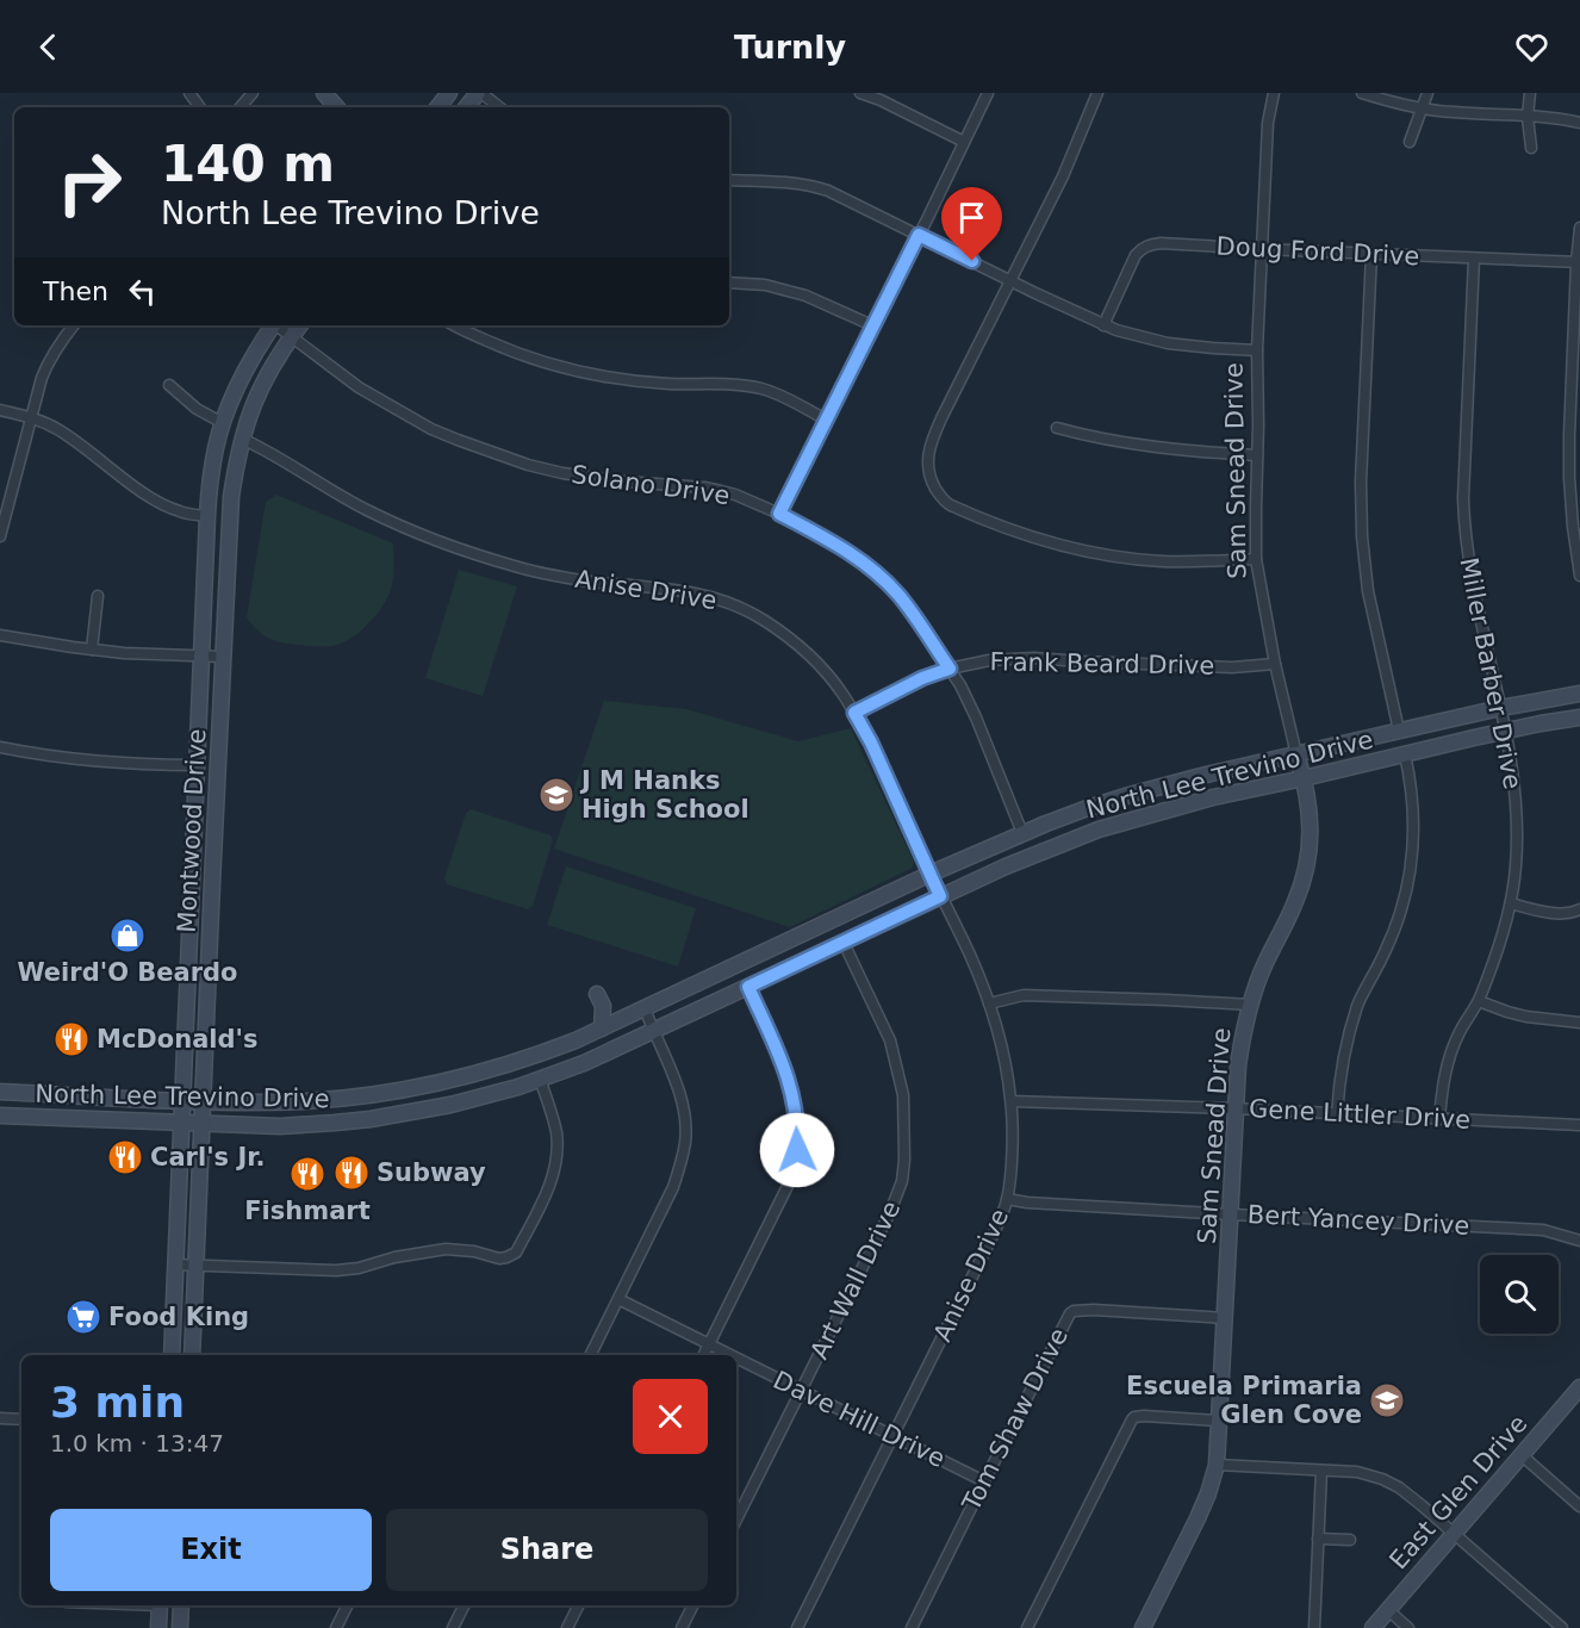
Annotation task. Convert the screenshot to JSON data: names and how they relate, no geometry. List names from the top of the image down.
{
  "streets": {
    "main road": [
      "Sam Snead Drive",
      "North Lee Trevino Drive",
      "Montwood Drive",
      "East Glen Drive"
    ],
    "street": [
      "Doug Ford Drive",
      "Solano Drive",
      "Anise Drive",
      "Frank Beard Drive",
      "Miller Barber Drive",
      "Gene Littler Drive",
      "Bert Yancey Drive",
      "Art Wall Drive",
      "Dave Hill Drive",
      "Tom Shaw Drive"
    ]
  },
  "crossings": [
    ["Doug Ford Drive", "Sam Snead Drive"],
    ["Doug Ford Drive", "Miller Barber Drive"],
    ["Sam Snead Drive", "Frank Beard Drive"],
    ["Sam Snead Drive", "North Lee Trevino Drive"],
    ["Sam Snead Drive", "Gene Littler Drive"],
    ["Sam Snead Drive", "Bert Yancey Drive"],
    ["Sam Snead Drive", "Tom Shaw Drive"],
    ["Solano Drive", "Frank Beard Drive"],
    ["Solano Drive", "North Lee Trevino Drive"],
    ["Solano Drive", "Montwood Drive"],
    ["Anise Drive", "Frank Beard Drive"],
    ["Anise Drive", "North Lee Trevino Drive"],
    ["Anise Drive", "Montwood Drive"],
    ["Anise Drive", "Gene Littler Drive"],
    ["Anise Drive", "Bert Yancey Drive"],
    ["Anise Drive", "Dave Hill Drive"],
    ["Miller Barber Drive", "North Lee Trevino Drive"],
    ["Miller Barber Drive", "Gene Littler Drive"],
    ["North Lee Trevino Drive", "Montwood Drive"],
    ["North Lee Trevino Drive", "Art Wall Drive"],
    ["Art Wall Drive", "Dave Hill Drive"],
    ["Dave Hill Drive", "Tom Shaw Drive"]
  ],
  "places": {
    "school or university": ["J M Hanks High School", "Escuela Primaria Glen Cove"],
    "shop": ["Weird'O Beardo"],
    "restaurant": [
      "McDonald's",
      "Carl's Jr.",
      "Subway",
      "Fishmart"
    ],
    "supermarket": ["Food King"]
  },
  "page": {
    "header": "Turnly",
    "turn": ["140 m", "North Lee Trevino Drive"],
    "then": "Then",
    "heading": ["3 min", "1.0 km · 13:47"],
    "buttons": ["Exit", "Share"]
  }
}
